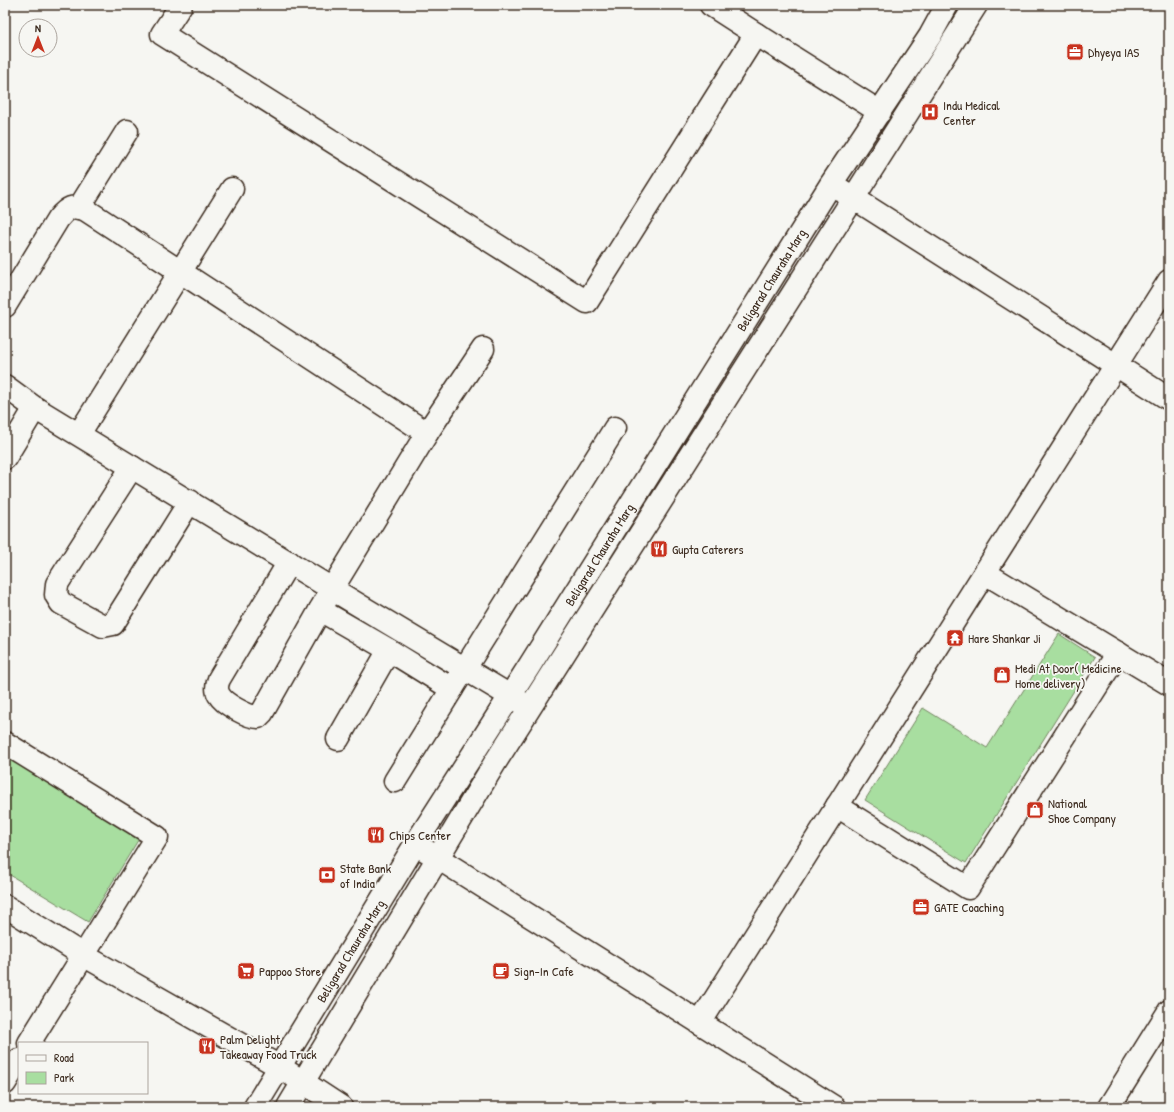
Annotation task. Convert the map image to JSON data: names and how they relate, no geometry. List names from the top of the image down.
{
  "streets": {
    "street": ["Beligarad Chauraha Marg"]
  },
  "places": {
    "office": ["Dhyeya IAS", "GATE Coaching"],
    "hospital": ["Indu Medical Center"],
    "restaurant": ["Gupta Caterers", "Chips Center", "Palm Delight Takeaway Food Truck"],
    "temple": ["Hare Shankar Ji"],
    "shop": ["Medi At Door( Medicine Home delivery)", "National Shoe Company"],
    "bank": ["State Bank of India"],
    "supermarket": ["Pappoo Store"],
    "cafe": ["Sign-In Cafe"]
  },
  "legend": ["Road", "Park"],
  "north": "top"
}
